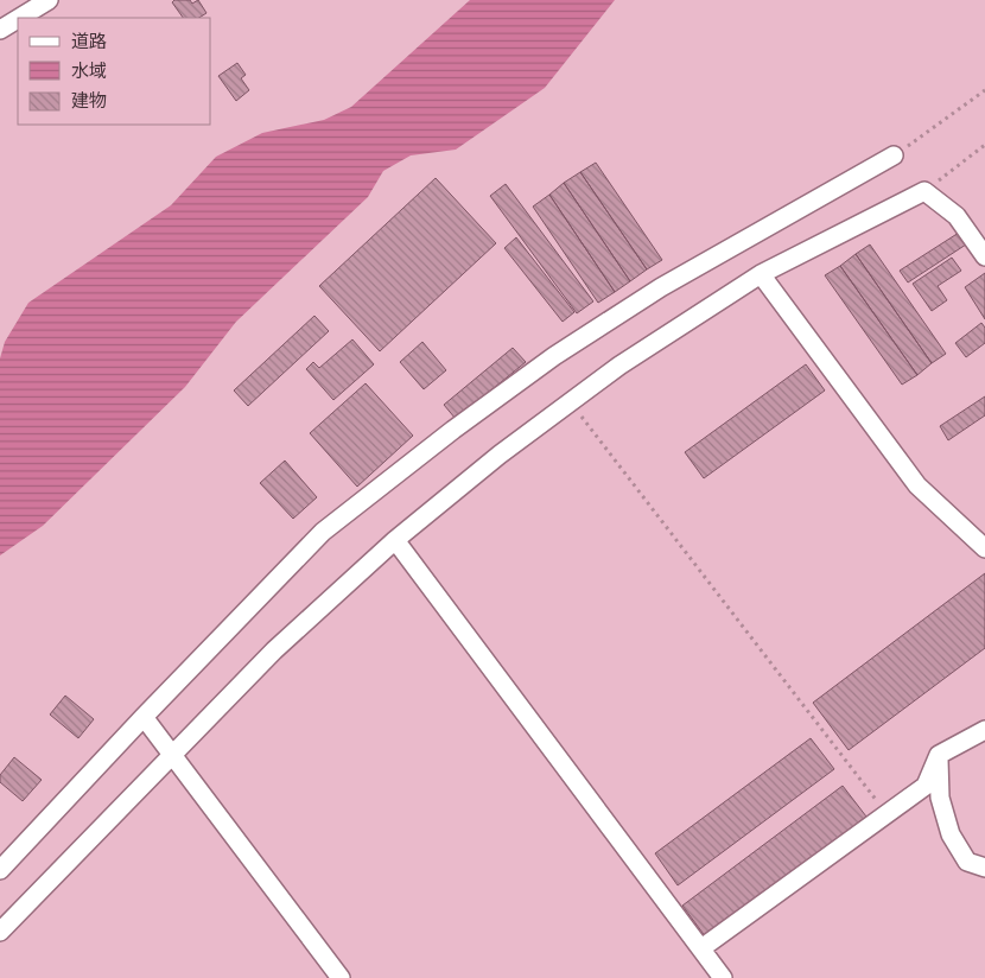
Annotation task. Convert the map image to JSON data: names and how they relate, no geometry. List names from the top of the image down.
{
  "legend": ["道路", "水域", "建物"]
}
